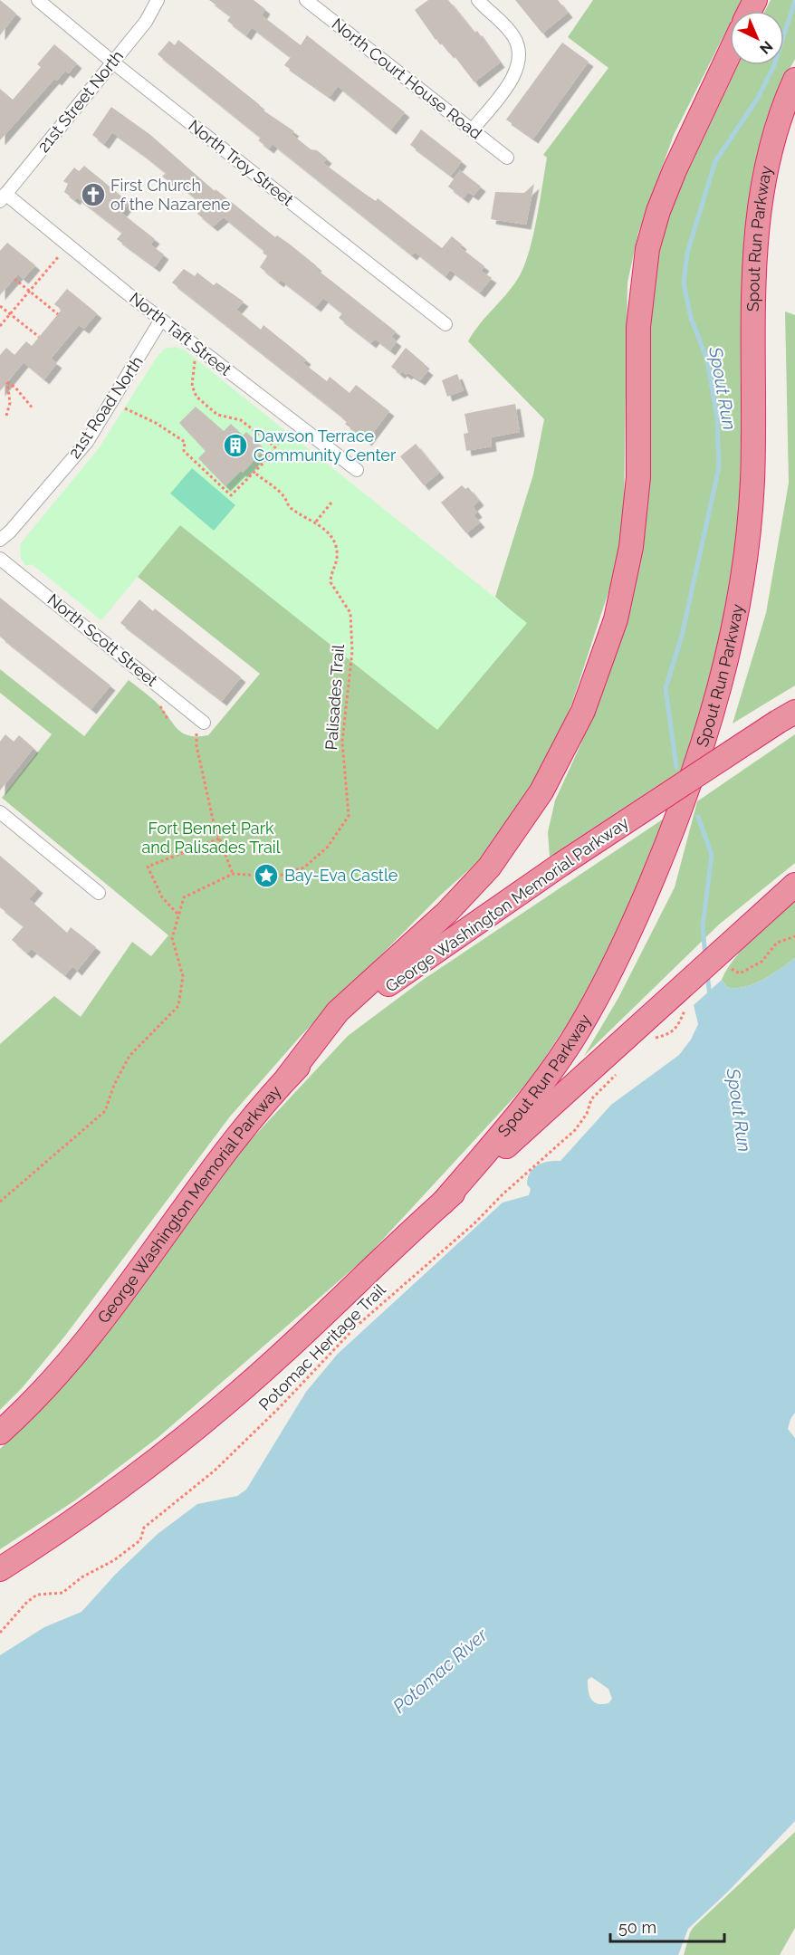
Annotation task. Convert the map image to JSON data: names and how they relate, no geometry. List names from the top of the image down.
{
  "streets": {
    "highway": ["Spout Run Parkway", "George Washington Memorial Parkway"],
    "street": [
      "North Court House Road",
      "21st Street North",
      "North Troy Street",
      "North Taft Street",
      "21st Road North",
      "North Scott Street"
    ],
    "path": ["Palisades Trail", "Potomac Heritage Trail"]
  },
  "crossings": [
    ["21st Street North", "North Troy Street"],
    ["21st Street North", "North Taft Street"],
    ["North Taft Street", "21st Road North"]
  ],
  "water": ["Spout Run", "Potomac River"],
  "parks": ["Fort Bennet Park and Palisades Trail"],
  "places": {
    "church": ["First Church of the Nazarene"],
    "building": ["Dawson Terrace Community Center"],
    "place": ["Bay-Eva Castle"]
  },
  "scale_bar": "50 m",
  "north": "bottom right"
}
